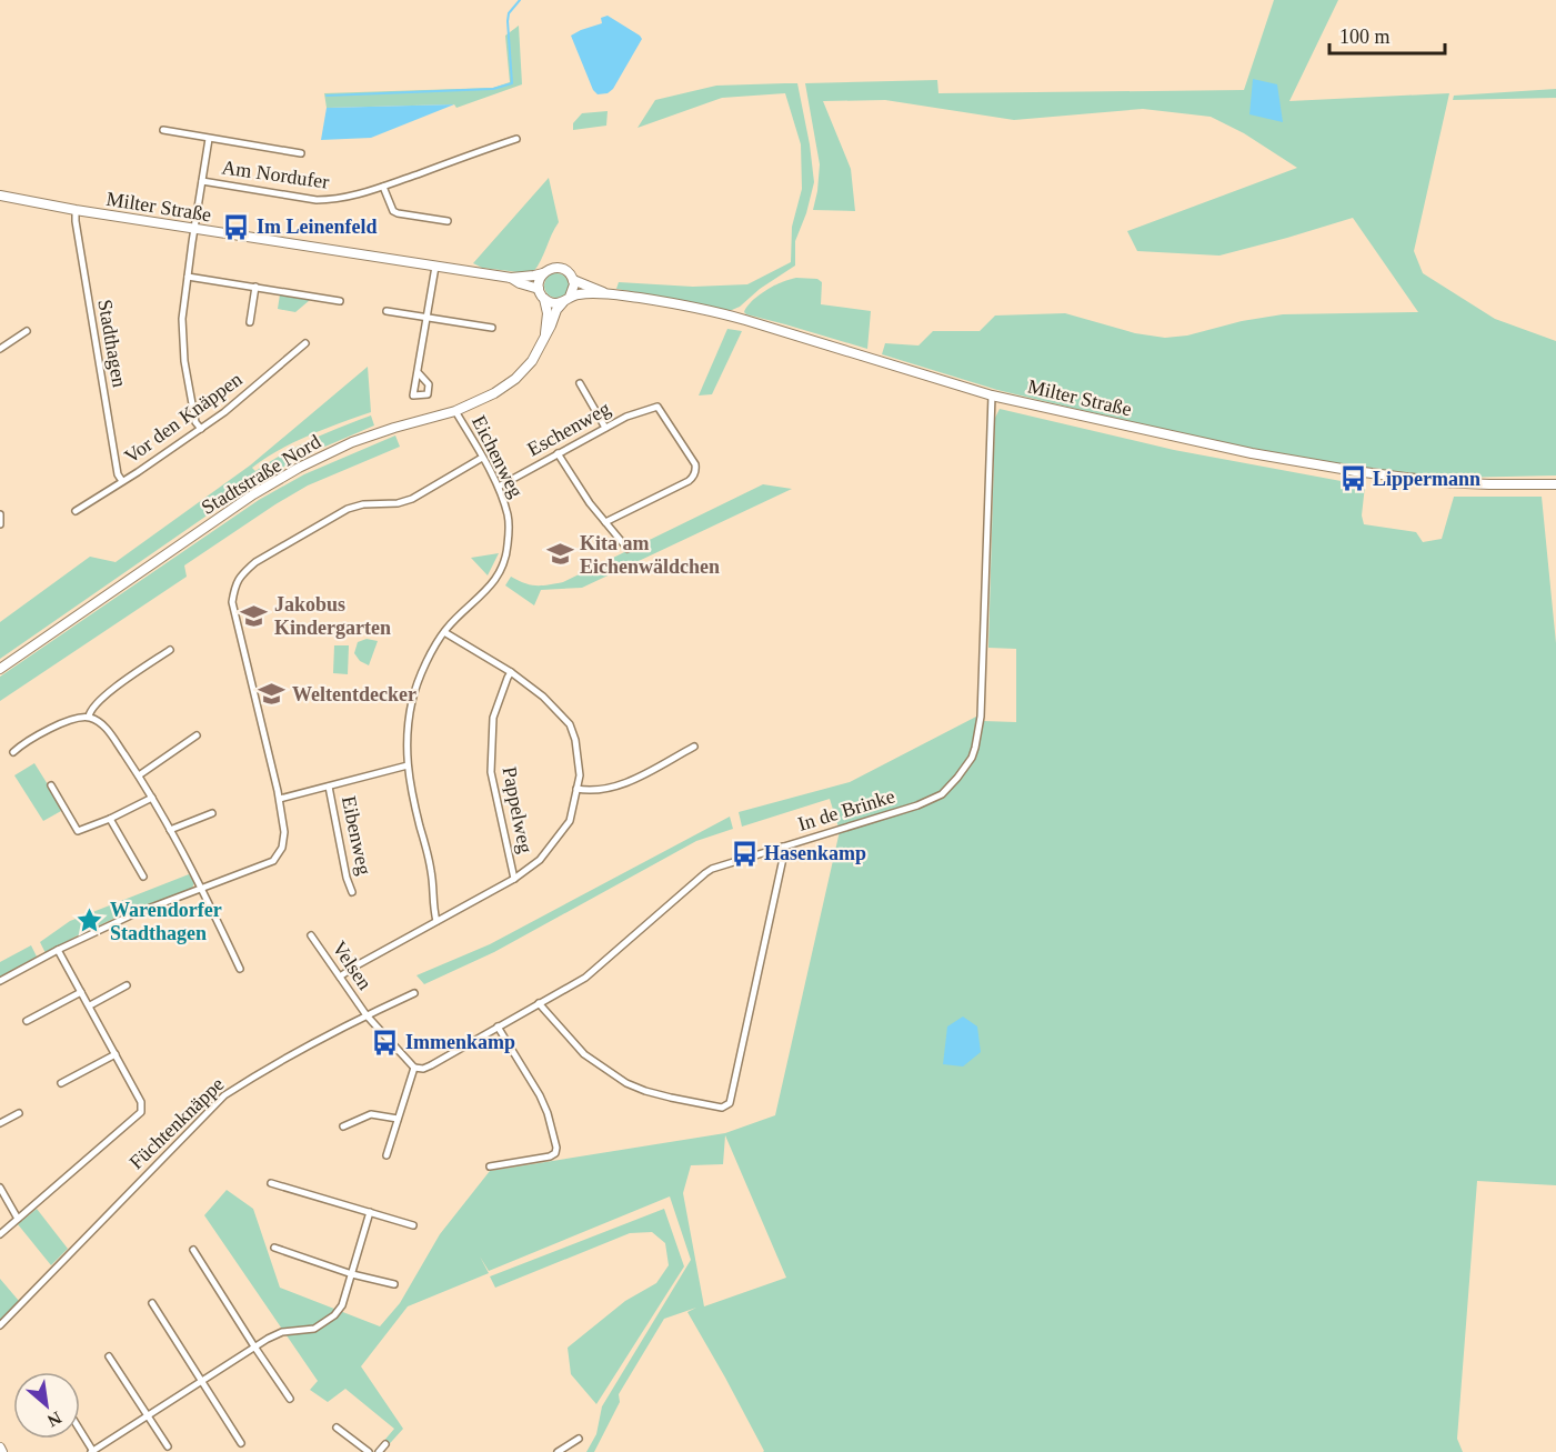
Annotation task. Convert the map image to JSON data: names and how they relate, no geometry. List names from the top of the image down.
{
  "streets": {
    "main road": ["Milter Straße", "Stadtstraße Nord"],
    "street": [
      "Am Nordufer",
      "Stadthagen",
      "Vor den Knäppen",
      "Eschenweg",
      "Eichenweg",
      "Pappelweg",
      "In de Brinke",
      "Eibenweg",
      "Velsen",
      "Füchtenknäppe"
    ]
  },
  "crossings": [
    ["Milter Straße", "Stadthagen"],
    ["Milter Straße", "Stadtstraße Nord"],
    ["Milter Straße", "In de Brinke"],
    ["Stadthagen", "Vor den Knäppen"],
    ["Eschenweg", "Eichenweg"],
    ["Eichenweg", "Stadtstraße Nord"],
    ["Velsen", "Füchtenknäppe"]
  ],
  "places": {
    "bus stop": [
      "Im Leinenfeld",
      "Lippermann",
      "Hasenkamp",
      "Immenkamp"
    ],
    "school or university": ["Kita am Eichenwäldchen", "Jakobus Kindergarten", "Weltentdecker"],
    "place": ["Warendorfer Stadthagen"]
  },
  "scale_bar": "100 m",
  "north": "bottom right"
}
